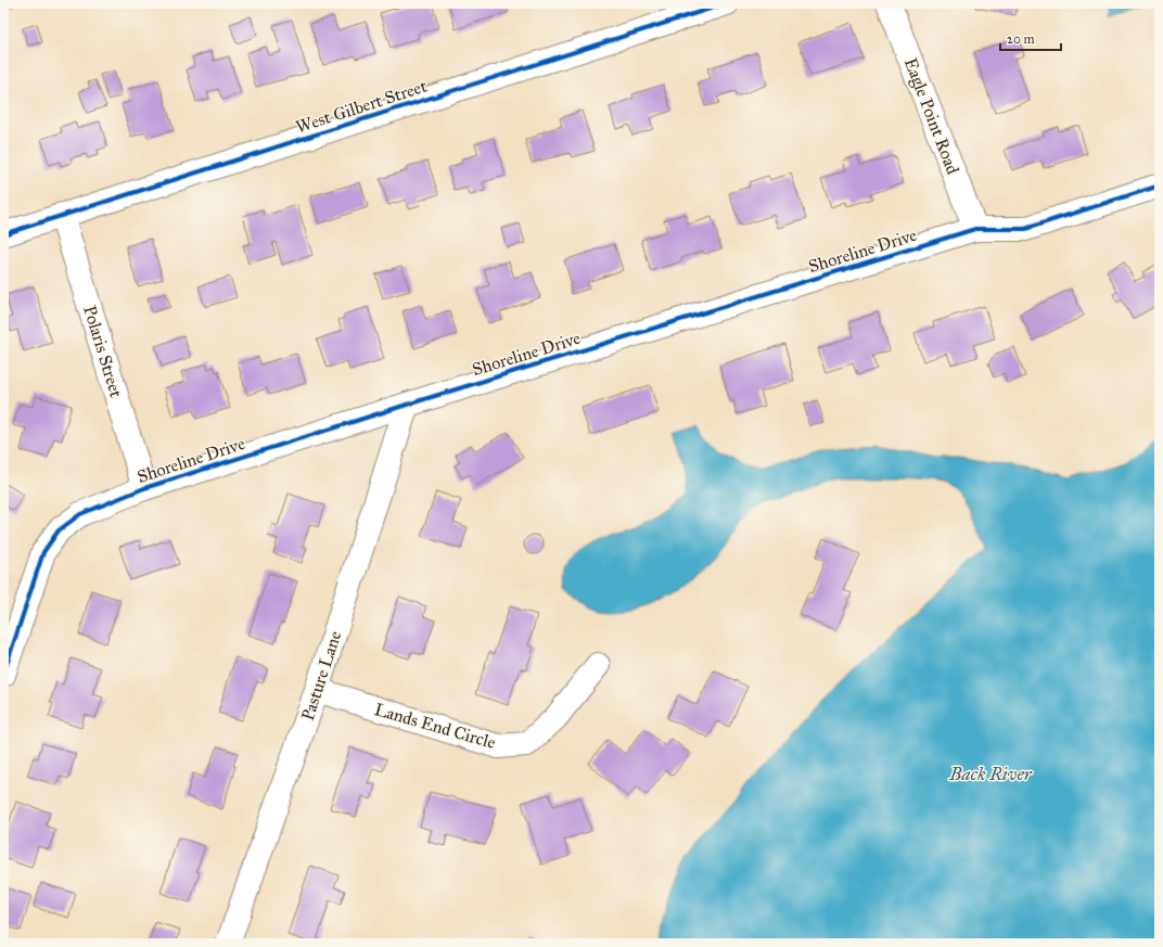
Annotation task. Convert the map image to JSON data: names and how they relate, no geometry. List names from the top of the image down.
{
  "streets": {
    "street": [
      "West Gilbert Street",
      "Eagle Point Road",
      "Shoreline Drive",
      "Polaris Street",
      "Pasture Lane",
      "Lands End Circle"
    ]
  },
  "crossings": [
    ["West Gilbert Street", "Polaris Street"],
    ["Eagle Point Road", "Shoreline Drive"],
    ["Shoreline Drive", "Polaris Street"],
    ["Shoreline Drive", "Pasture Lane"],
    ["Pasture Lane", "Lands End Circle"]
  ],
  "water": ["Back River"],
  "scale_bar": "20 m"
}
